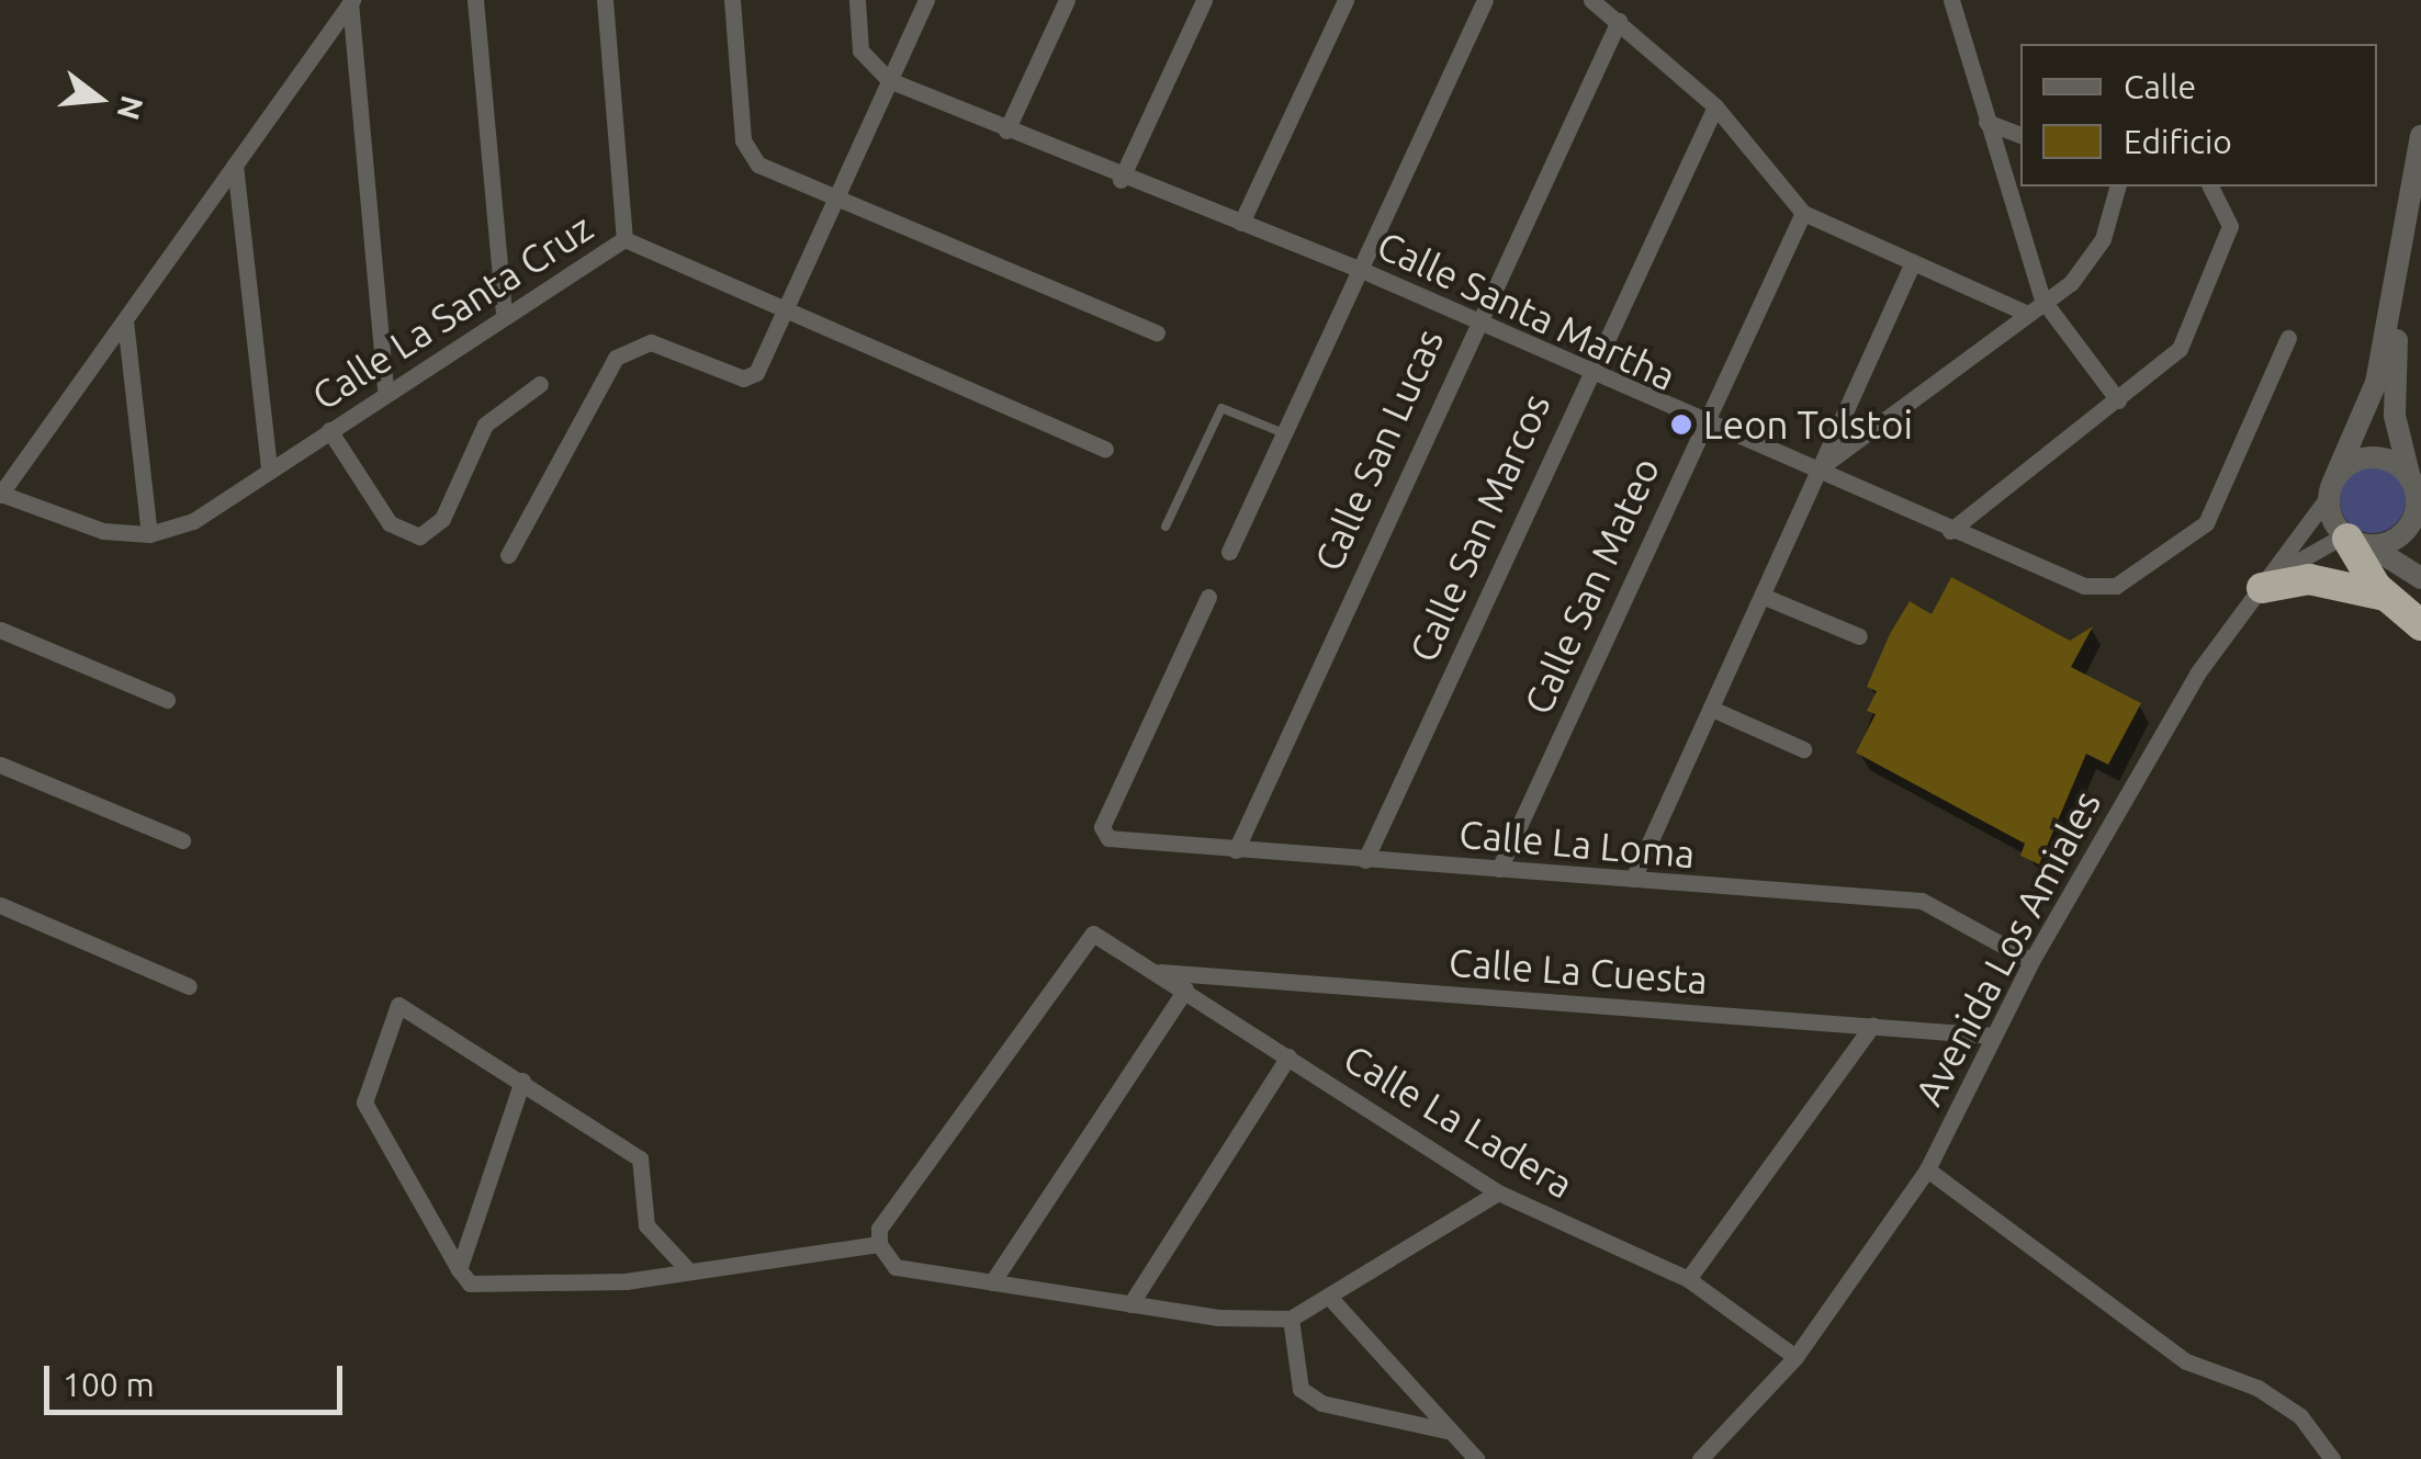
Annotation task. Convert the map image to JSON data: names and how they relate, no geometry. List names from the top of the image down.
{
  "streets": {
    "street": [
      "Calle Santa Martha",
      "Calle La Santa Cruz",
      "Calle San Lucas",
      "Calle San Marcos",
      "Calle San Mateo",
      "Calle La Loma",
      "Avenida Los Amiales",
      "Calle La Cuesta",
      "Calle La Ladera"
    ]
  },
  "crossings": [
    ["Calle Santa Martha", "Calle San Lucas"],
    ["Calle Santa Martha", "Calle San Marcos"],
    ["Calle Santa Martha", "Calle San Mateo"],
    ["Calle San Lucas", "Calle La Loma"],
    ["Calle San Marcos", "Calle La Loma"],
    ["Calle San Mateo", "Calle La Loma"],
    ["Calle La Loma", "Avenida Los Amiales"],
    ["Avenida Los Amiales", "Calle La Cuesta"],
    ["Avenida Los Amiales", "Calle La Ladera"],
    ["Calle La Cuesta", "Calle La Ladera"]
  ],
  "places": ["Leon Tolstoi"],
  "legend": ["Calle", "Edificio"],
  "scale_bar": "100 m",
  "north": "right"
}
